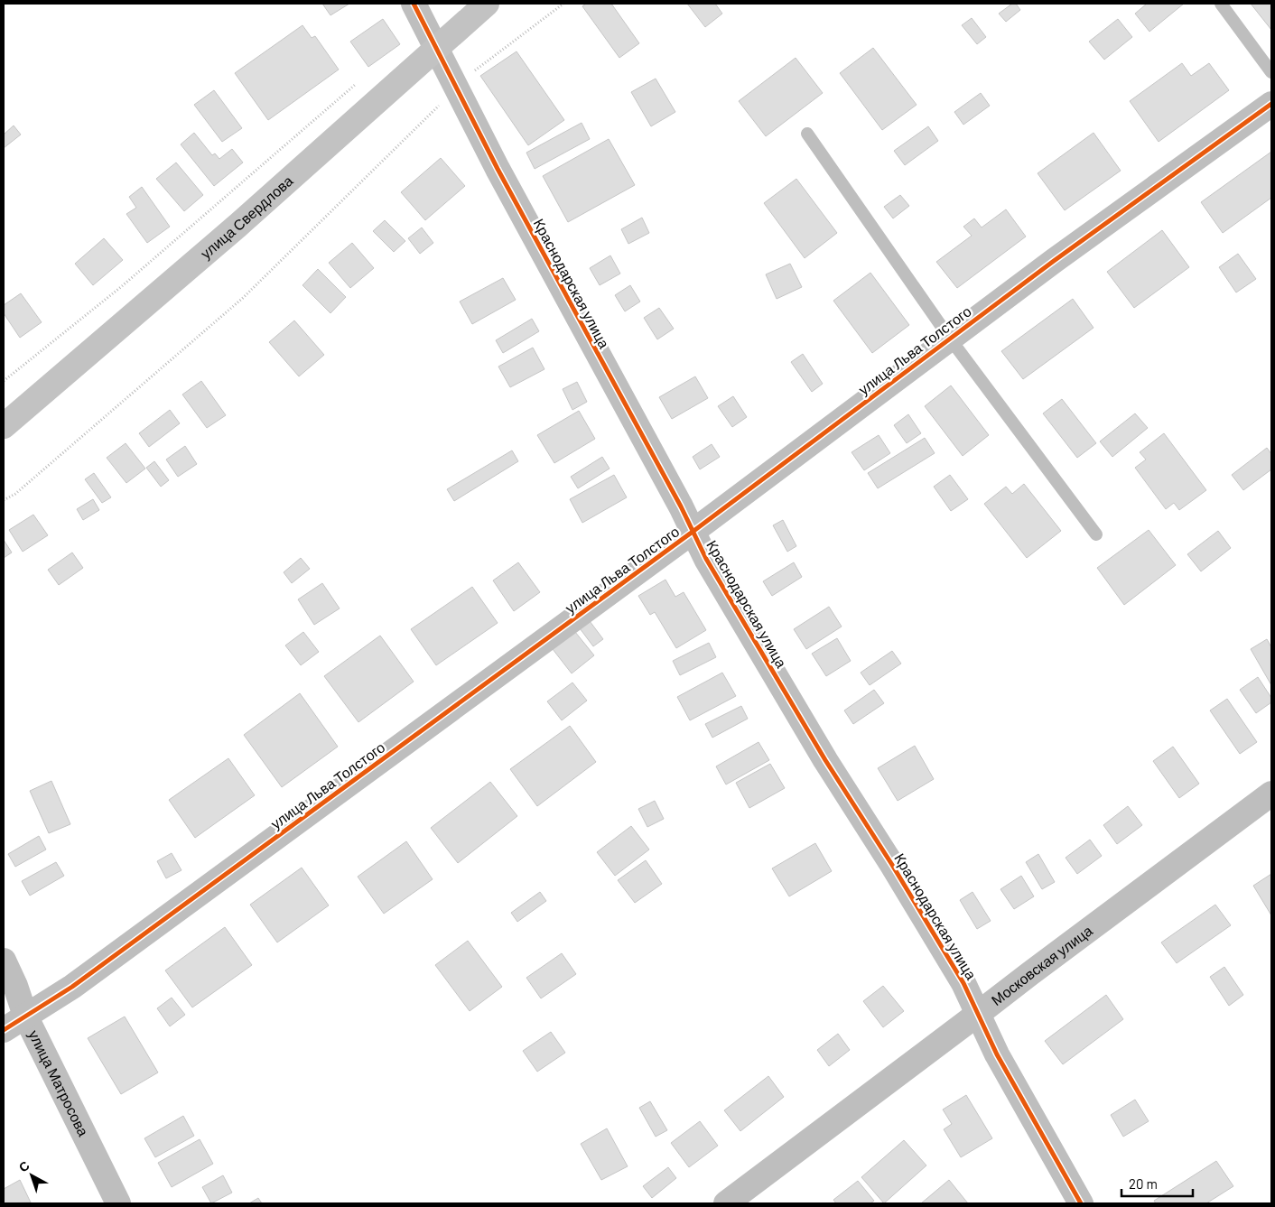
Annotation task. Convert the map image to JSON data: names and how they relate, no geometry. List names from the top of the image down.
{
  "streets": {
    "street": [
      "улица Свердлова",
      "Краснодарская улица",
      "улица Льва Толстого",
      "Московская улица",
      "улица Матросова"
    ]
  },
  "crossings": [
    ["улица Свердлова", "Краснодарская улица"],
    ["Краснодарская улица", "улица Льва Толстого"],
    ["Краснодарская улица", "Московская улица"],
    ["улица Льва Толстого", "улица Матросова"]
  ],
  "scale_bar": "20 m",
  "north": "top left"
}
